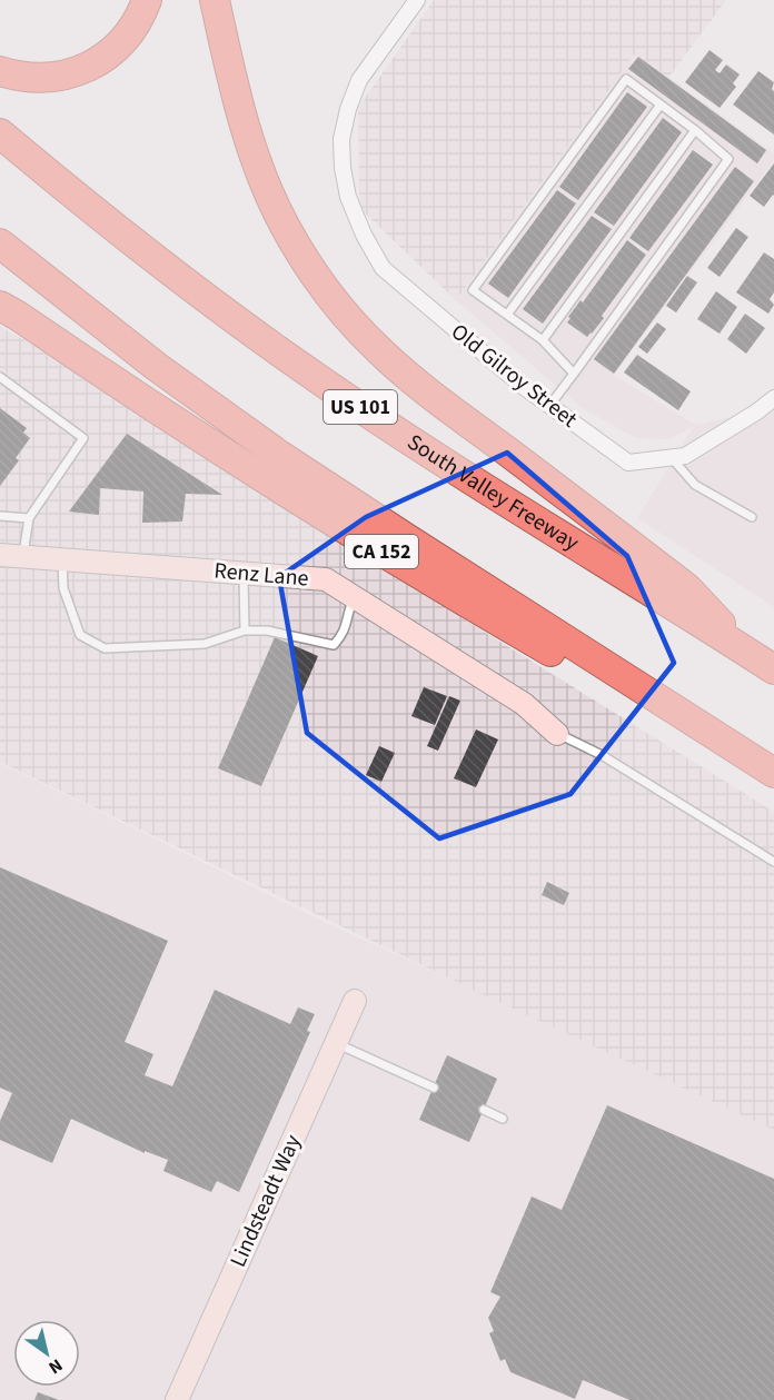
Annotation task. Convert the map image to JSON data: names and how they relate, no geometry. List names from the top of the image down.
{
  "streets": {
    "highway": ["US 101", "South Valley Freeway", "CA 152"],
    "street": ["Old Gilroy Street", "Renz Lane", "Lindsteadt Way"]
  },
  "north": "bottom right"
}
